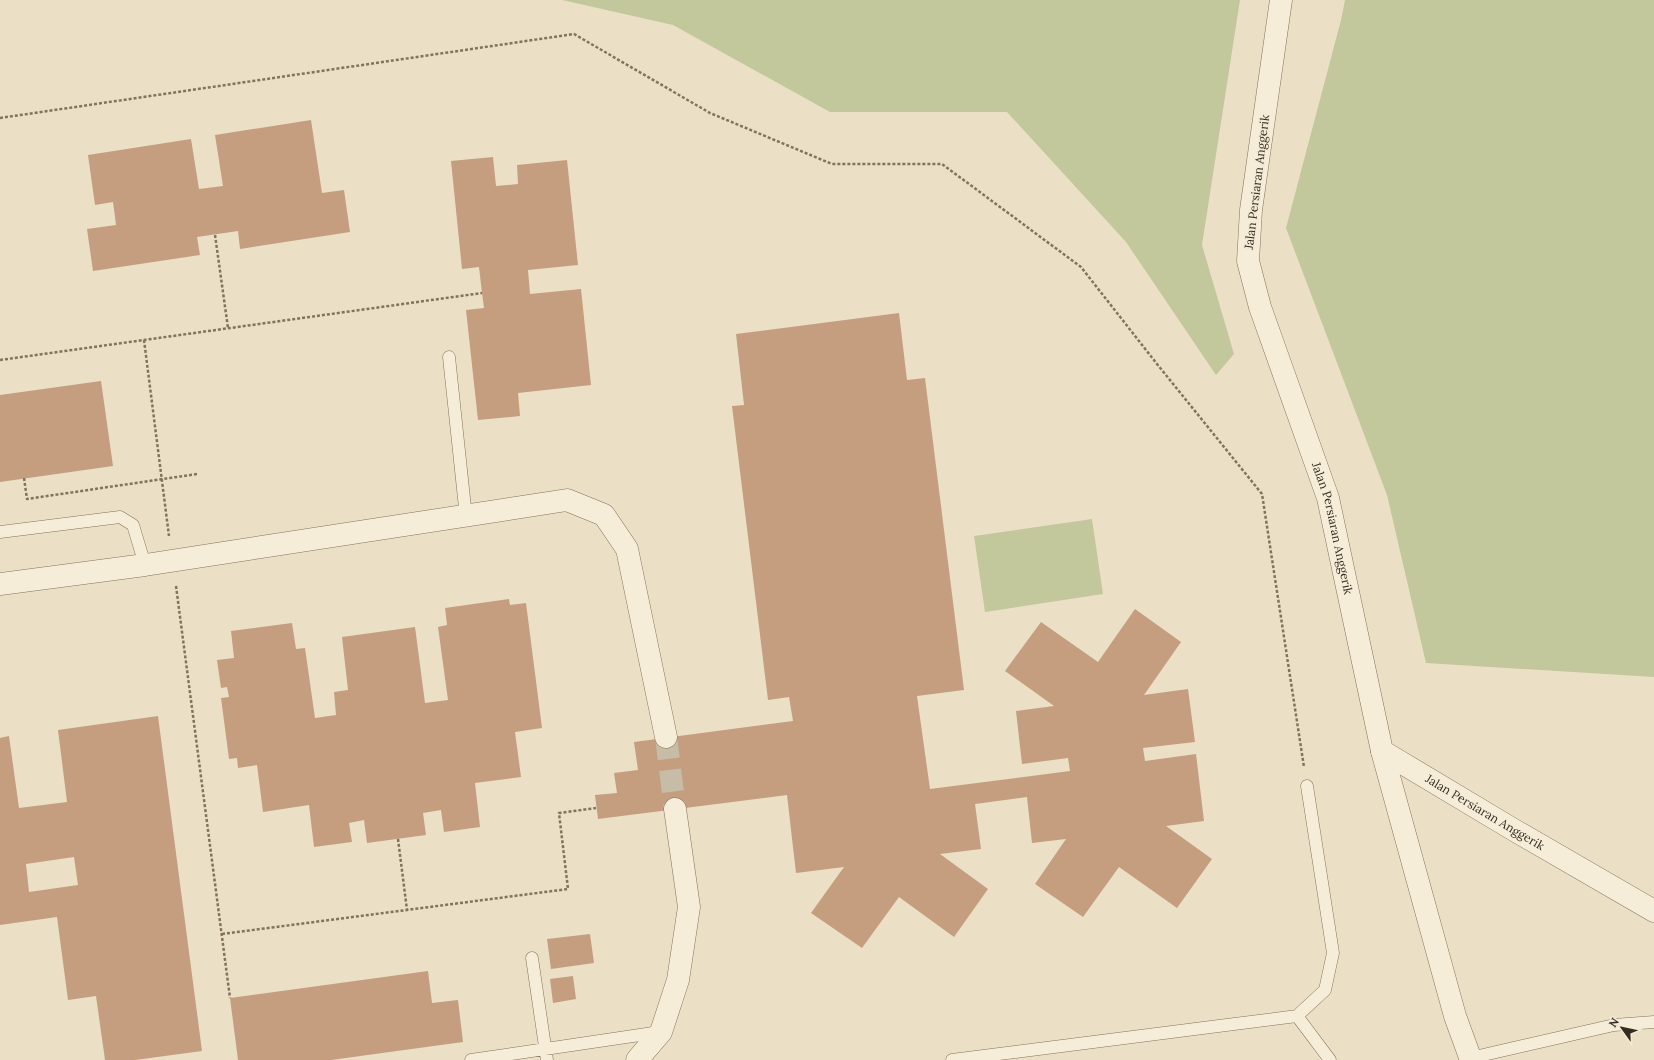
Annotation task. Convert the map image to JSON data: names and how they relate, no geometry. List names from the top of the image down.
{
  "streets": {
    "street": ["Jalan Persiaran Anggerik"]
  },
  "north": "top left"
}
